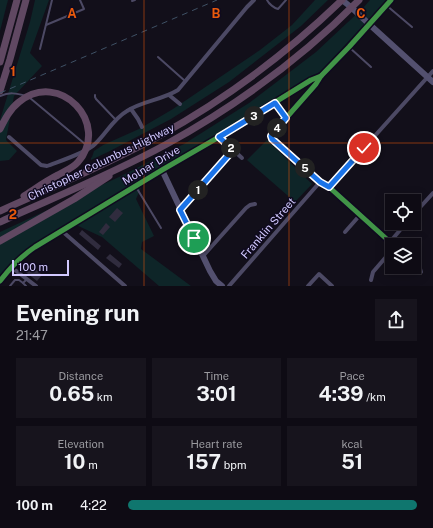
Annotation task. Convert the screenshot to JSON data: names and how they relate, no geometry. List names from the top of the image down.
{
  "streets": {
    "highway": ["Christopher Columbus Highway"],
    "street": ["Molnar Drive", "Franklin Street"]
  },
  "scale_bar": "100 m",
  "page": {
    "pins": [
      "3",
      "4",
      "2",
      "5",
      "1"
    ],
    "scale": "100 m",
    "heading": ["Evening run", "21:47"],
    "stats": [
      ["Distance", "0.65 km"],
      ["Time", "3:01"],
      ["Pace", "4:39 /km"],
      ["Elevation", "10 m"],
      ["Heart rate", "157 bpm"],
      ["kcal", "51"]
    ],
    "list": [
      {
        "name": "100 m",
        "note": "4:22"
      }
    ]
  },
  "grid": {
    "columns": ["A", "B", "C"],
    "rows": ["1", "2"]
  }
}
